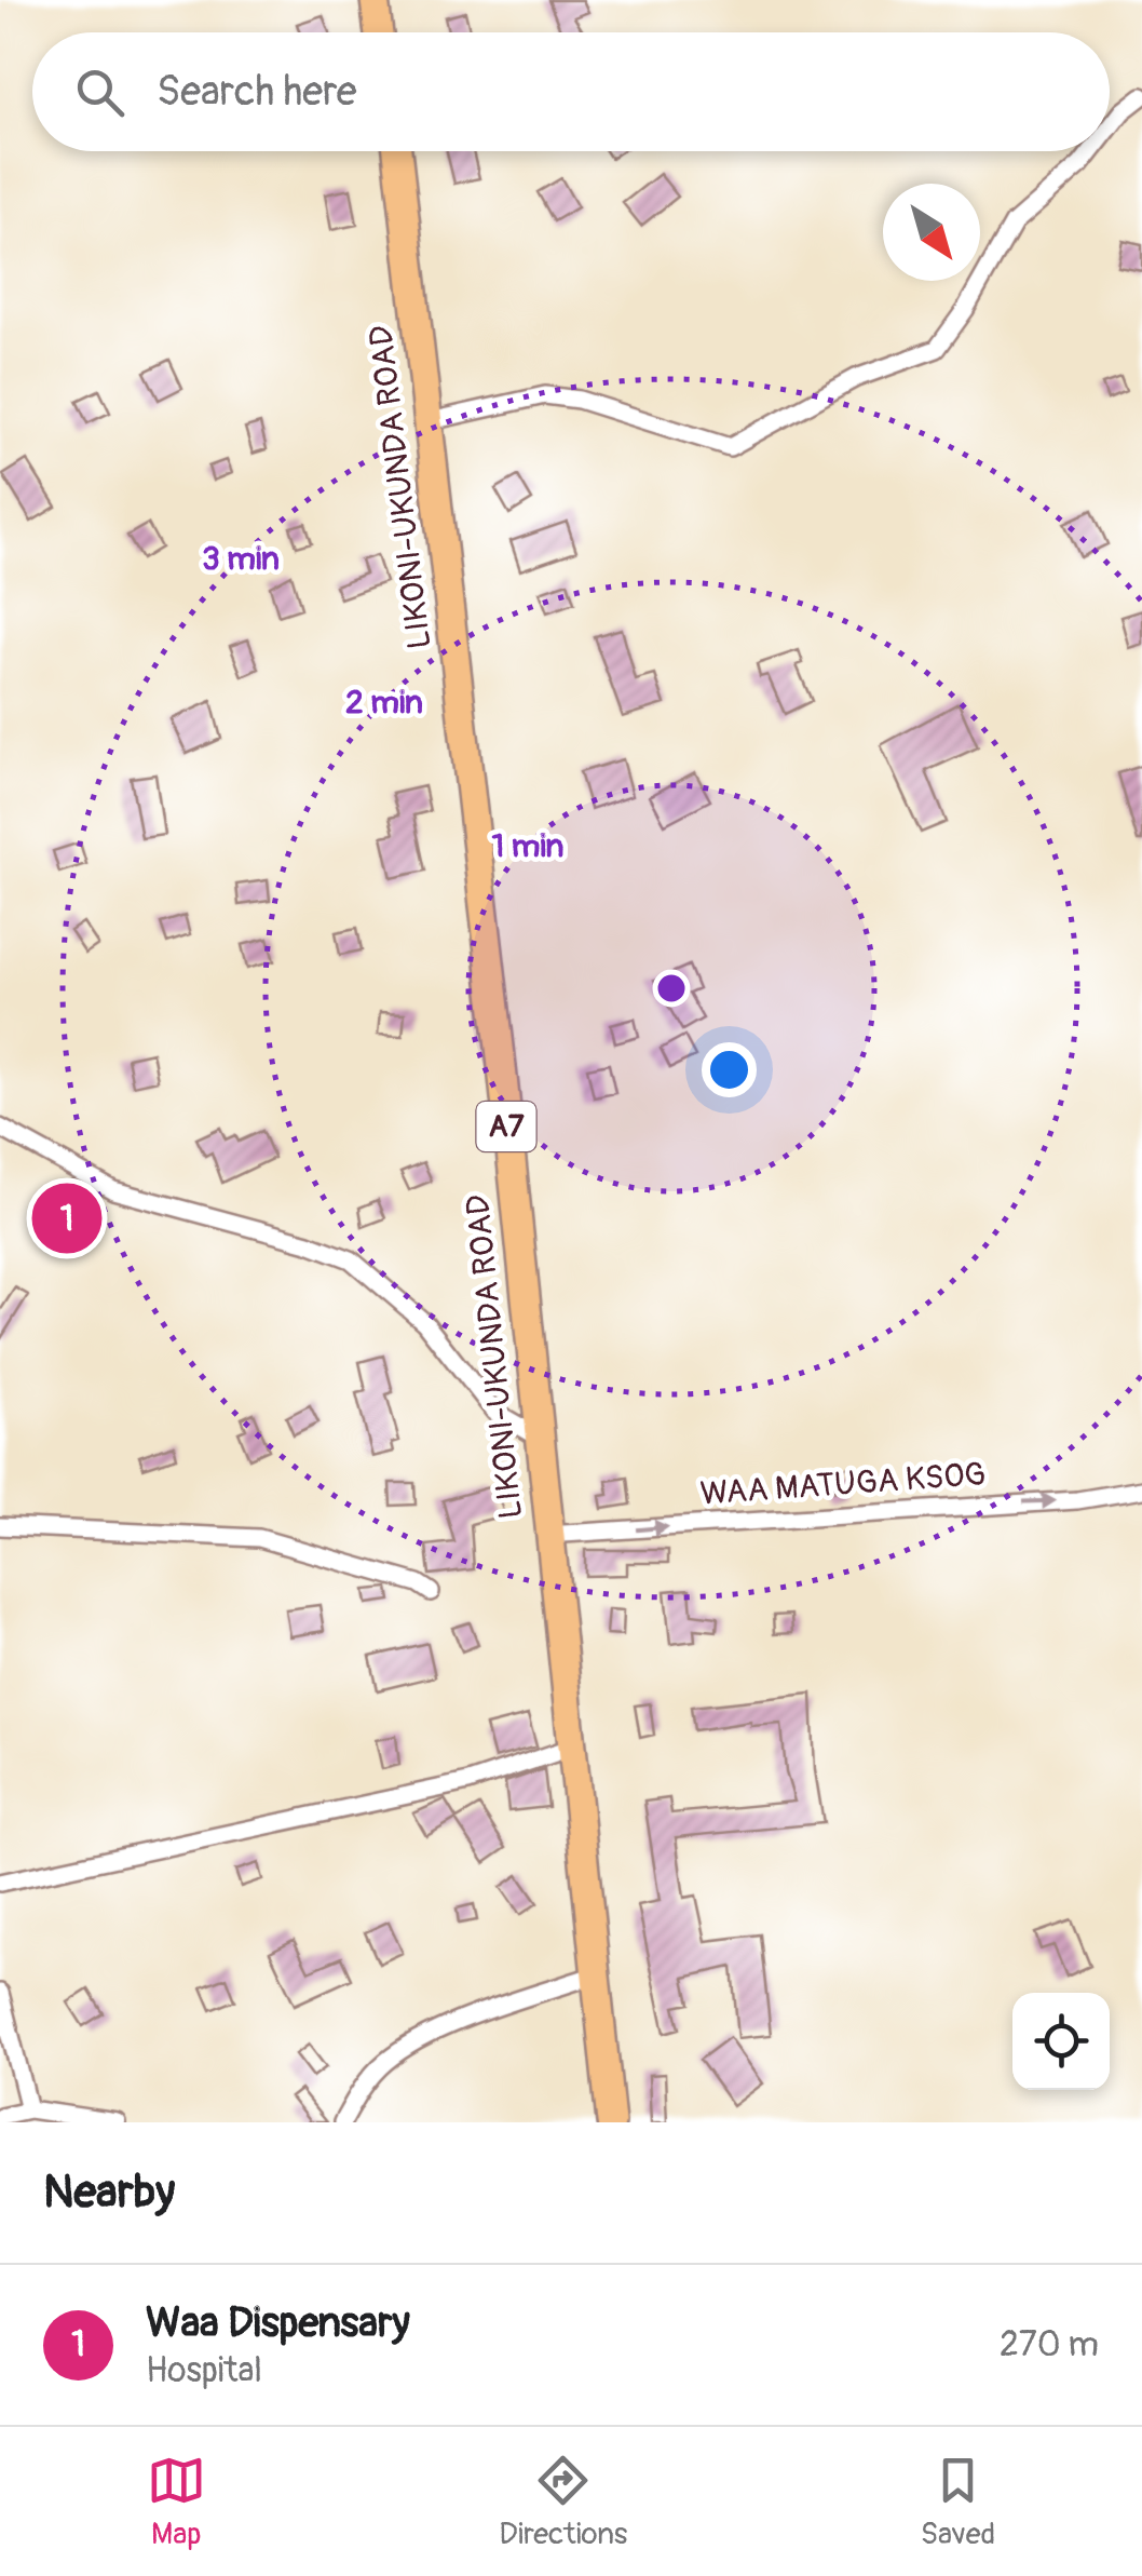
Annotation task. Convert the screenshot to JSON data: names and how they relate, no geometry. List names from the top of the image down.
{
  "streets": {
    "highway": ["LIKONI-UKUNDA ROAD", "A7"],
    "street": ["WAA MATUGA KSOG"]
  },
  "crossings": [
    ["LIKONI-UKUNDA ROAD", "WAA MATUGA KSOG"]
  ],
  "one_way": ["WAA MATUGA KSOG"],
  "north": "bottom right",
  "page": {
    "search": "Search here",
    "pins": "1",
    "heading": "Nearby",
    "list": [
      {
        "mark": "1",
        "name": "Waa Dispensary",
        "note": "Hospital",
        "value": "270 m"
      }
    ],
    "nav": ["Map", "Directions", "Saved"]
  },
  "rings": ["3 min", "2 min", "1 min"]
}
